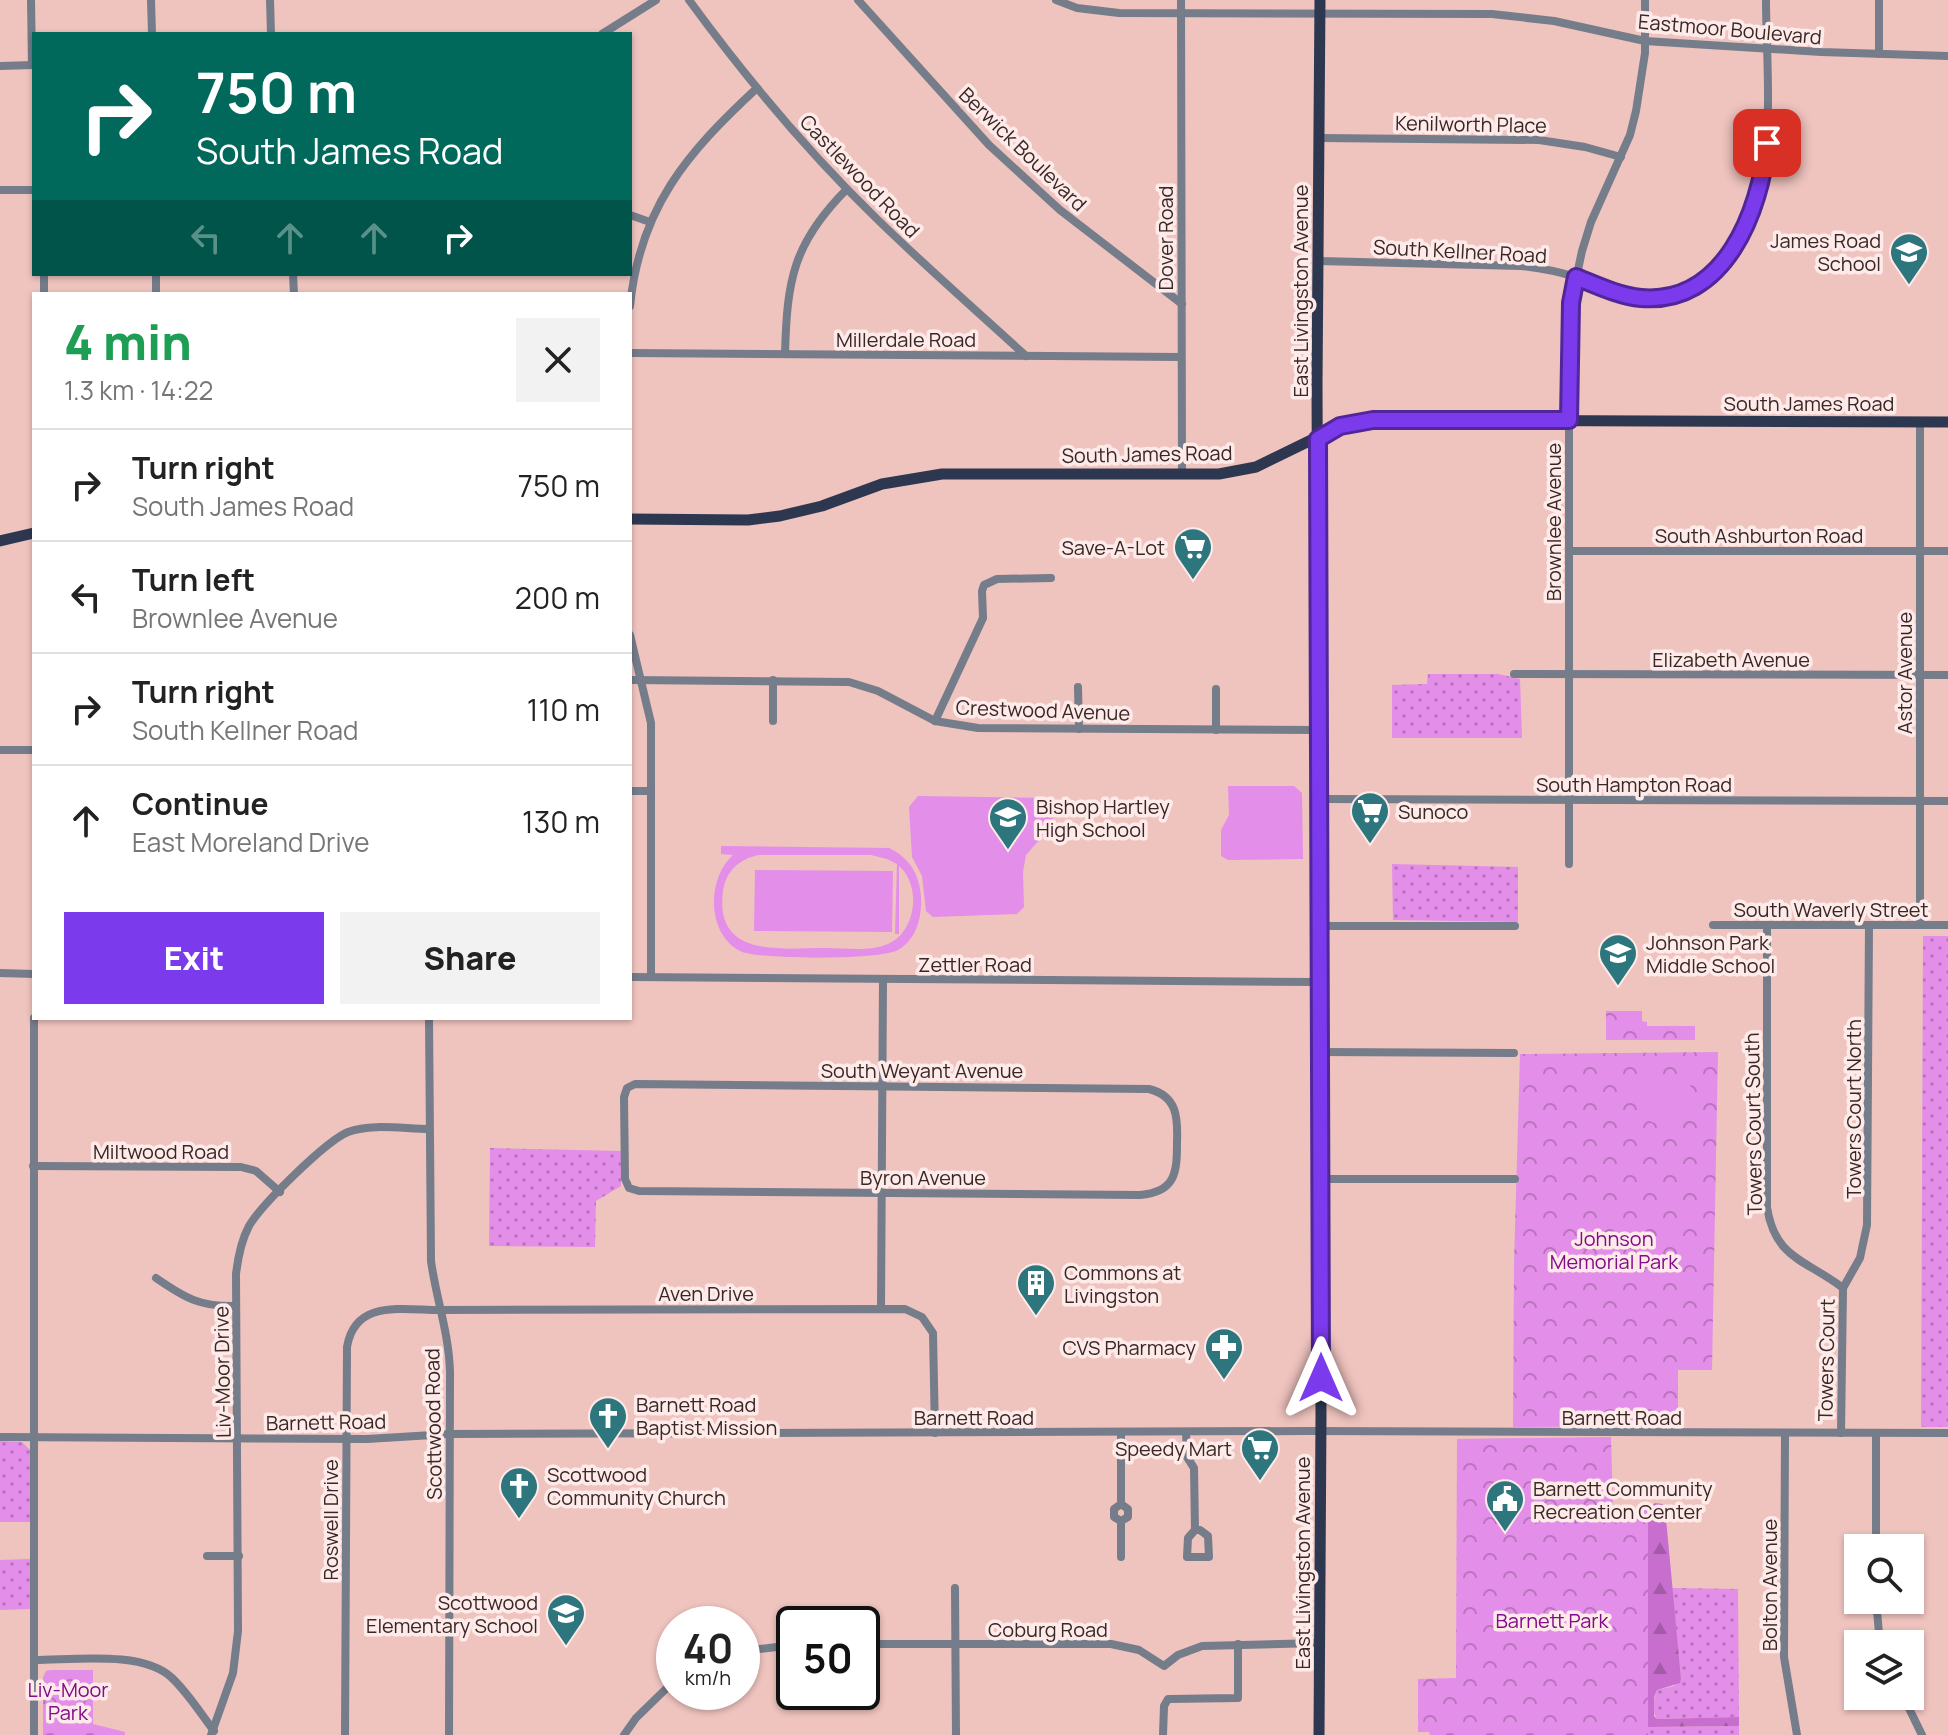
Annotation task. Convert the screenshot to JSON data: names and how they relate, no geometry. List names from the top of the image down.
{
  "streets": {
    "main road": ["East Livingston Avenue", "South James Road"],
    "street": [
      "Eastmoor Boulevard",
      "Kenilworth Place",
      "Berwick Boulevard",
      "Castlewood Road",
      "Dover Road",
      "South Kellner Road",
      "Millerdale Road",
      "Brownlee Avenue",
      "South Ashburton Road",
      "Elizabeth Avenue",
      "Astor Avenue",
      "Crestwood Avenue",
      "South Hampton Road",
      "South Waverly Street",
      "Zettler Road",
      "South Weyant Avenue",
      "Towers Court North",
      "Towers Court South",
      "Miltwood Road",
      "Byron Avenue",
      "Aven Drive",
      "Towers Court",
      "Liv-Moor Drive",
      "Barnett Road",
      "Scottwood Road",
      "Roswell Drive",
      "Bolton Avenue",
      "Coburg Road"
    ]
  },
  "crossings": [
    ["Eastmoor Boulevard", "Dover Road"],
    ["Eastmoor Boulevard", "South Kellner Road"],
    ["Eastmoor Boulevard", "East Livingston Avenue"],
    ["Eastmoor Boulevard", "Brownlee Avenue"],
    ["Kenilworth Place", "East Livingston Avenue"],
    ["Kenilworth Place", "Brownlee Avenue"],
    ["Berwick Boulevard", "Dover Road"],
    ["Castlewood Road", "Millerdale Road"],
    ["Dover Road", "Millerdale Road"],
    ["Dover Road", "South James Road"],
    ["South Kellner Road", "East Livingston Avenue"],
    ["South Kellner Road", "Brownlee Avenue"],
    ["East Livingston Avenue", "South James Road"],
    ["East Livingston Avenue", "Crestwood Avenue"],
    ["East Livingston Avenue", "South Hampton Road"],
    ["East Livingston Avenue", "Zettler Road"],
    ["East Livingston Avenue", "Barnett Road"],
    ["East Livingston Avenue", "Coburg Road"],
    ["South James Road", "Brownlee Avenue"],
    ["South James Road", "Astor Avenue"],
    ["Brownlee Avenue", "South Ashburton Road"],
    ["Brownlee Avenue", "Elizabeth Avenue"],
    ["Brownlee Avenue", "South Hampton Road"],
    ["South Ashburton Road", "Astor Avenue"],
    ["Elizabeth Avenue", "Astor Avenue"],
    ["Astor Avenue", "South Hampton Road"],
    ["Astor Avenue", "South Waverly Street"],
    ["South Waverly Street", "Towers Court North"],
    ["South Waverly Street", "Towers Court South"],
    ["South Weyant Avenue", "Byron Avenue"],
    ["Towers Court North", "Towers Court South"],
    ["Towers Court North", "Towers Court"],
    ["Towers Court South", "Towers Court"],
    ["Miltwood Road", "Liv-Moor Drive"],
    ["Aven Drive", "Barnett Road"],
    ["Aven Drive", "Scottwood Road"],
    ["Aven Drive", "Roswell Drive"],
    ["Towers Court", "Barnett Road"],
    ["Liv-Moor Drive", "Barnett Road"],
    ["Liv-Moor Drive", "Scottwood Road"],
    ["Barnett Road", "Scottwood Road"],
    ["Barnett Road", "Roswell Drive"],
    ["Barnett Road", "Bolton Avenue"]
  ],
  "parks": ["Johnson Memorial Park", "Barnett Park", "Liv-Moor Park"],
  "places": {
    "school or university": [
      "James Road School",
      "Bishop Hartley High School",
      "Johnson Park Middle School",
      "Scottwood Elementary School"
    ],
    "supermarket": ["Save-A-Lot", "Sunoco", "Speedy Mart"],
    "building": ["Commons at Livingston"],
    "pharmacy": ["CVS Pharmacy"],
    "church": ["Barnett Road Baptist Mission", "Scottwood Community Church"],
    "public building": ["Barnett Community Recreation Center"]
  },
  "page": {
    "turn": ["750 m", "South James Road"],
    "heading": ["4 min", "1.3 km · 14:22"],
    "list": [
      {
        "name": "Turn right",
        "note": "South James Road",
        "value": "750 m"
      },
      {
        "name": "Turn left",
        "note": "Brownlee Avenue",
        "value": "200 m"
      },
      {
        "name": "Turn right",
        "note": "South Kellner Road",
        "value": "110 m"
      },
      {
        "name": "Continue",
        "note": "East Moreland Drive",
        "value": "130 m"
      }
    ],
    "buttons": ["Exit", "Share"],
    "speed": "40 km/h",
    "limit": "50"
  }
}
